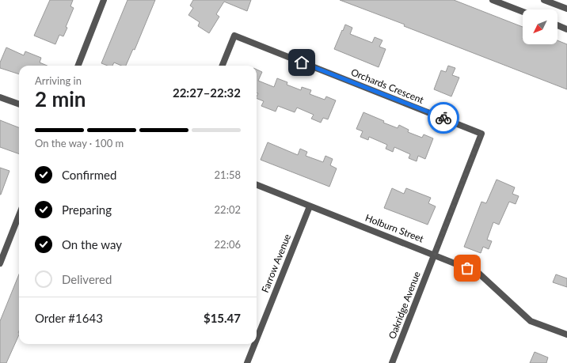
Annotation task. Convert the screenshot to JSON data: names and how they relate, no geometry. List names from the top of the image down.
{
  "streets": {
    "street": [
      "Orchards Crescent",
      "Holburn Street",
      "Farrow Avenue",
      "Oakridge Avenue"
    ]
  },
  "crossings": [
    ["Orchards Crescent", "Holburn Street"],
    ["Orchards Crescent", "Oakridge Avenue"],
    ["Holburn Street", "Farrow Avenue"],
    ["Holburn Street", "Oakridge Avenue"]
  ],
  "north": "bottom left",
  "page": {
    "heading": ["2 min", "Arriving in", "22:27–22:32"],
    "panel": ["Order #1643", "$15.47"],
    "bar": "On the way · 100 m",
    "list": [
      ["Confirmed", "21:58"],
      ["Preparing", "22:02"],
      ["On the way", "22:06"],
      "Delivered"
    ]
  }
}
